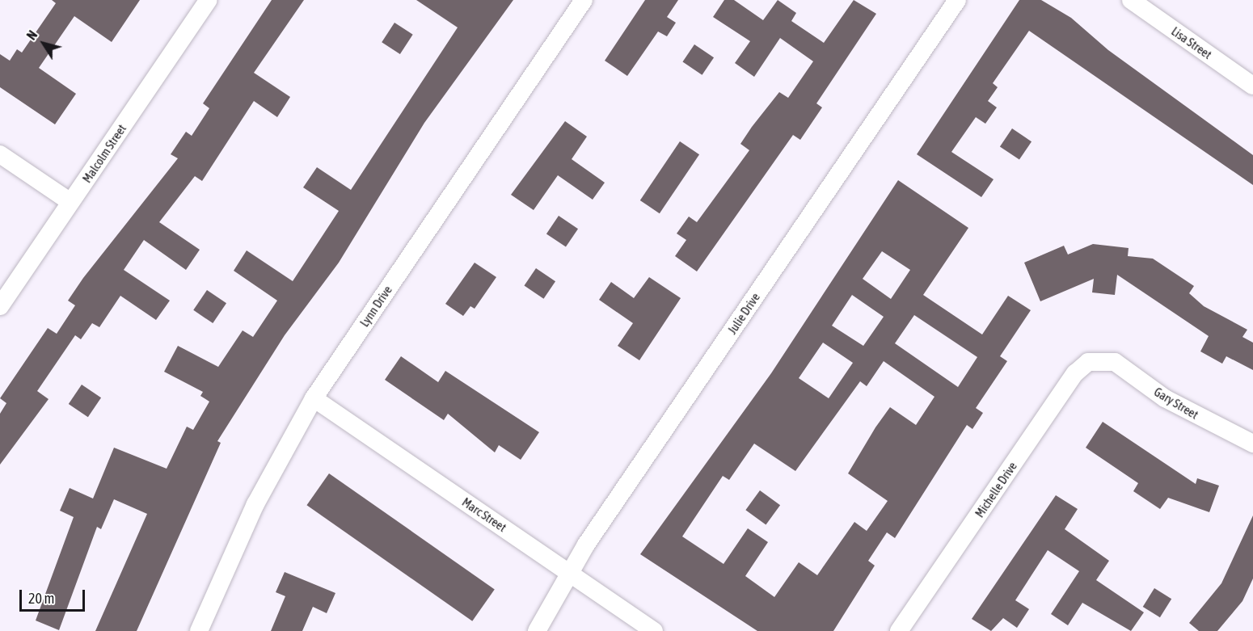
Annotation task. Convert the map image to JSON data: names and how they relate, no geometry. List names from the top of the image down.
{
  "streets": {
    "street": [
      "Lisa Street",
      "Malcolm Street",
      "Lynn Drive",
      "Julie Drive",
      "Gary Street",
      "Michelle Drive",
      "Marc Street"
    ]
  },
  "crossings": [
    ["Lynn Drive", "Marc Street"],
    ["Julie Drive", "Marc Street"],
    ["Gary Street", "Michelle Drive"]
  ],
  "scale_bar": "20 m",
  "north": "top left"
}
